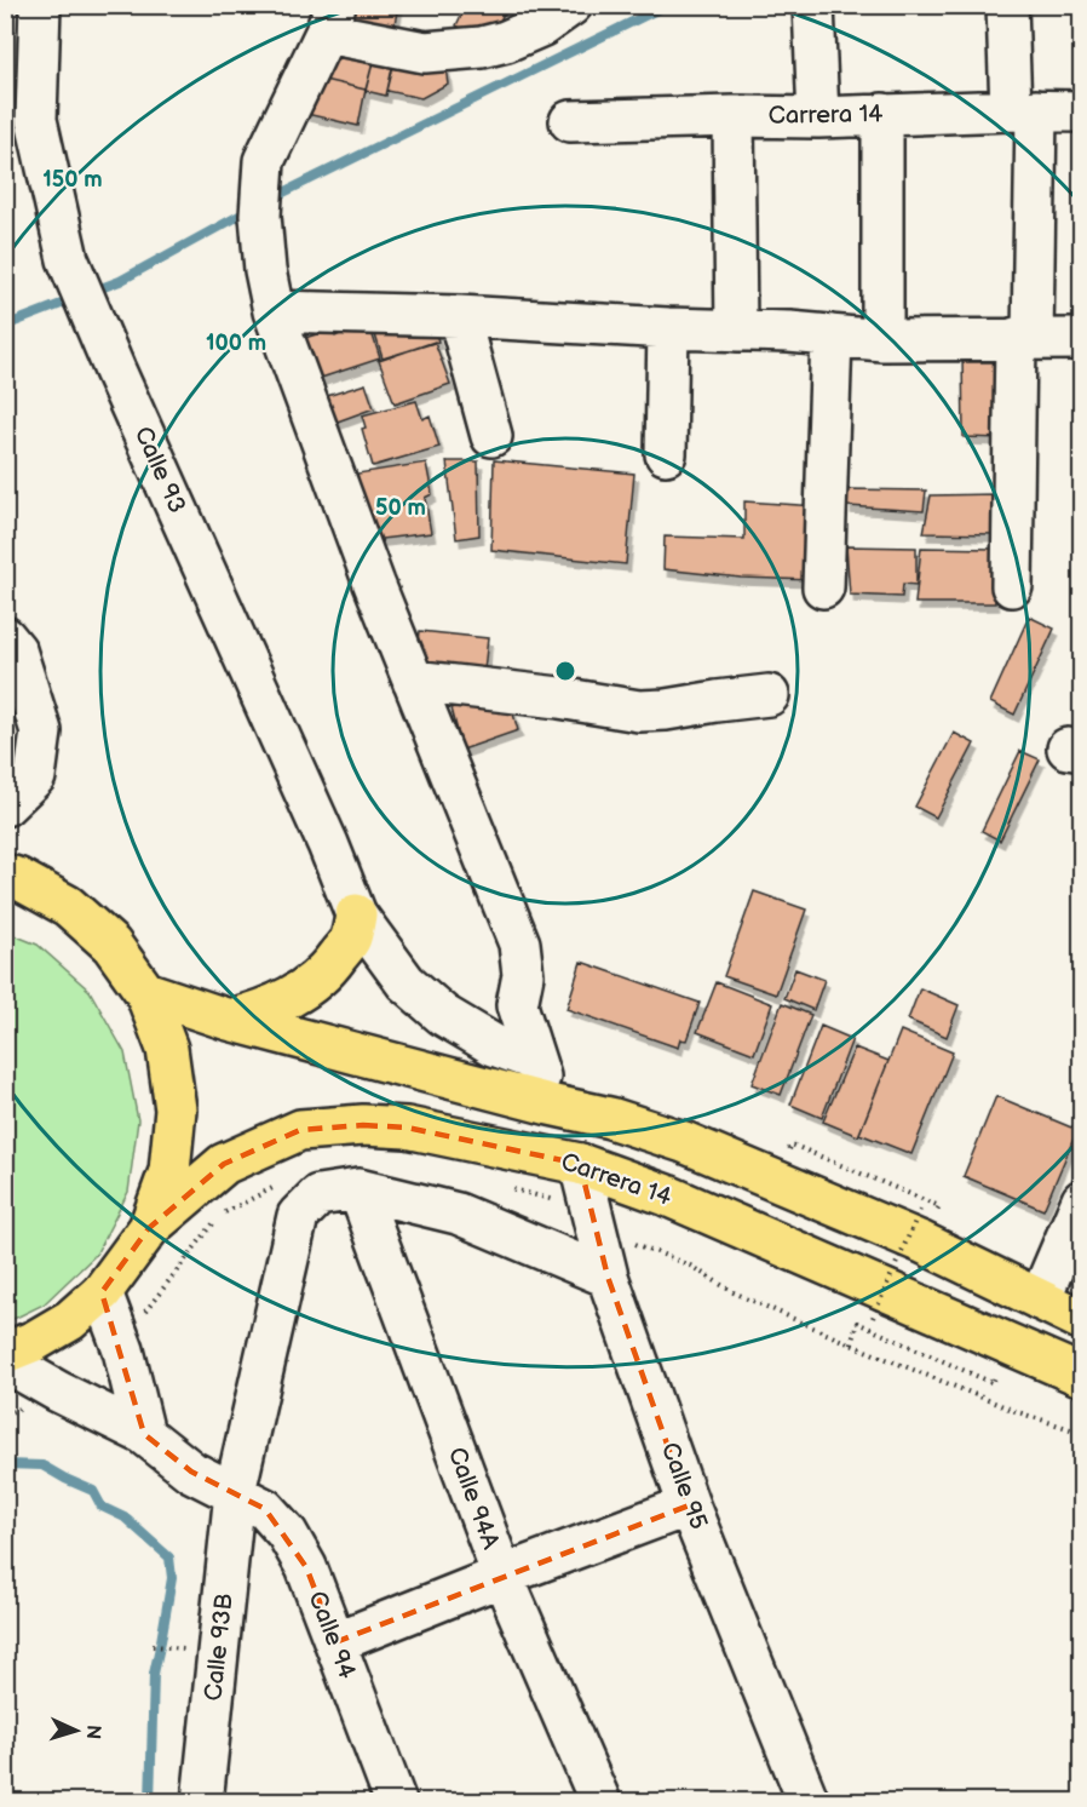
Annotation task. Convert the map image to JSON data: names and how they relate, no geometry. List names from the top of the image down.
{
  "streets": {
    "highway": ["Carrera 14"],
    "street": [
      "Calle 93",
      "Calle 95",
      "Calle 94A",
      "Calle 94",
      "Calle 93B"
    ]
  },
  "crossings": [
    ["Carrera 14", "Calle 95"],
    ["Calle 94A", "Calle 93B"],
    ["Calle 94", "Calle 93B"]
  ],
  "north": "right",
  "rings": ["150 m", "100 m", "50 m"]
}
